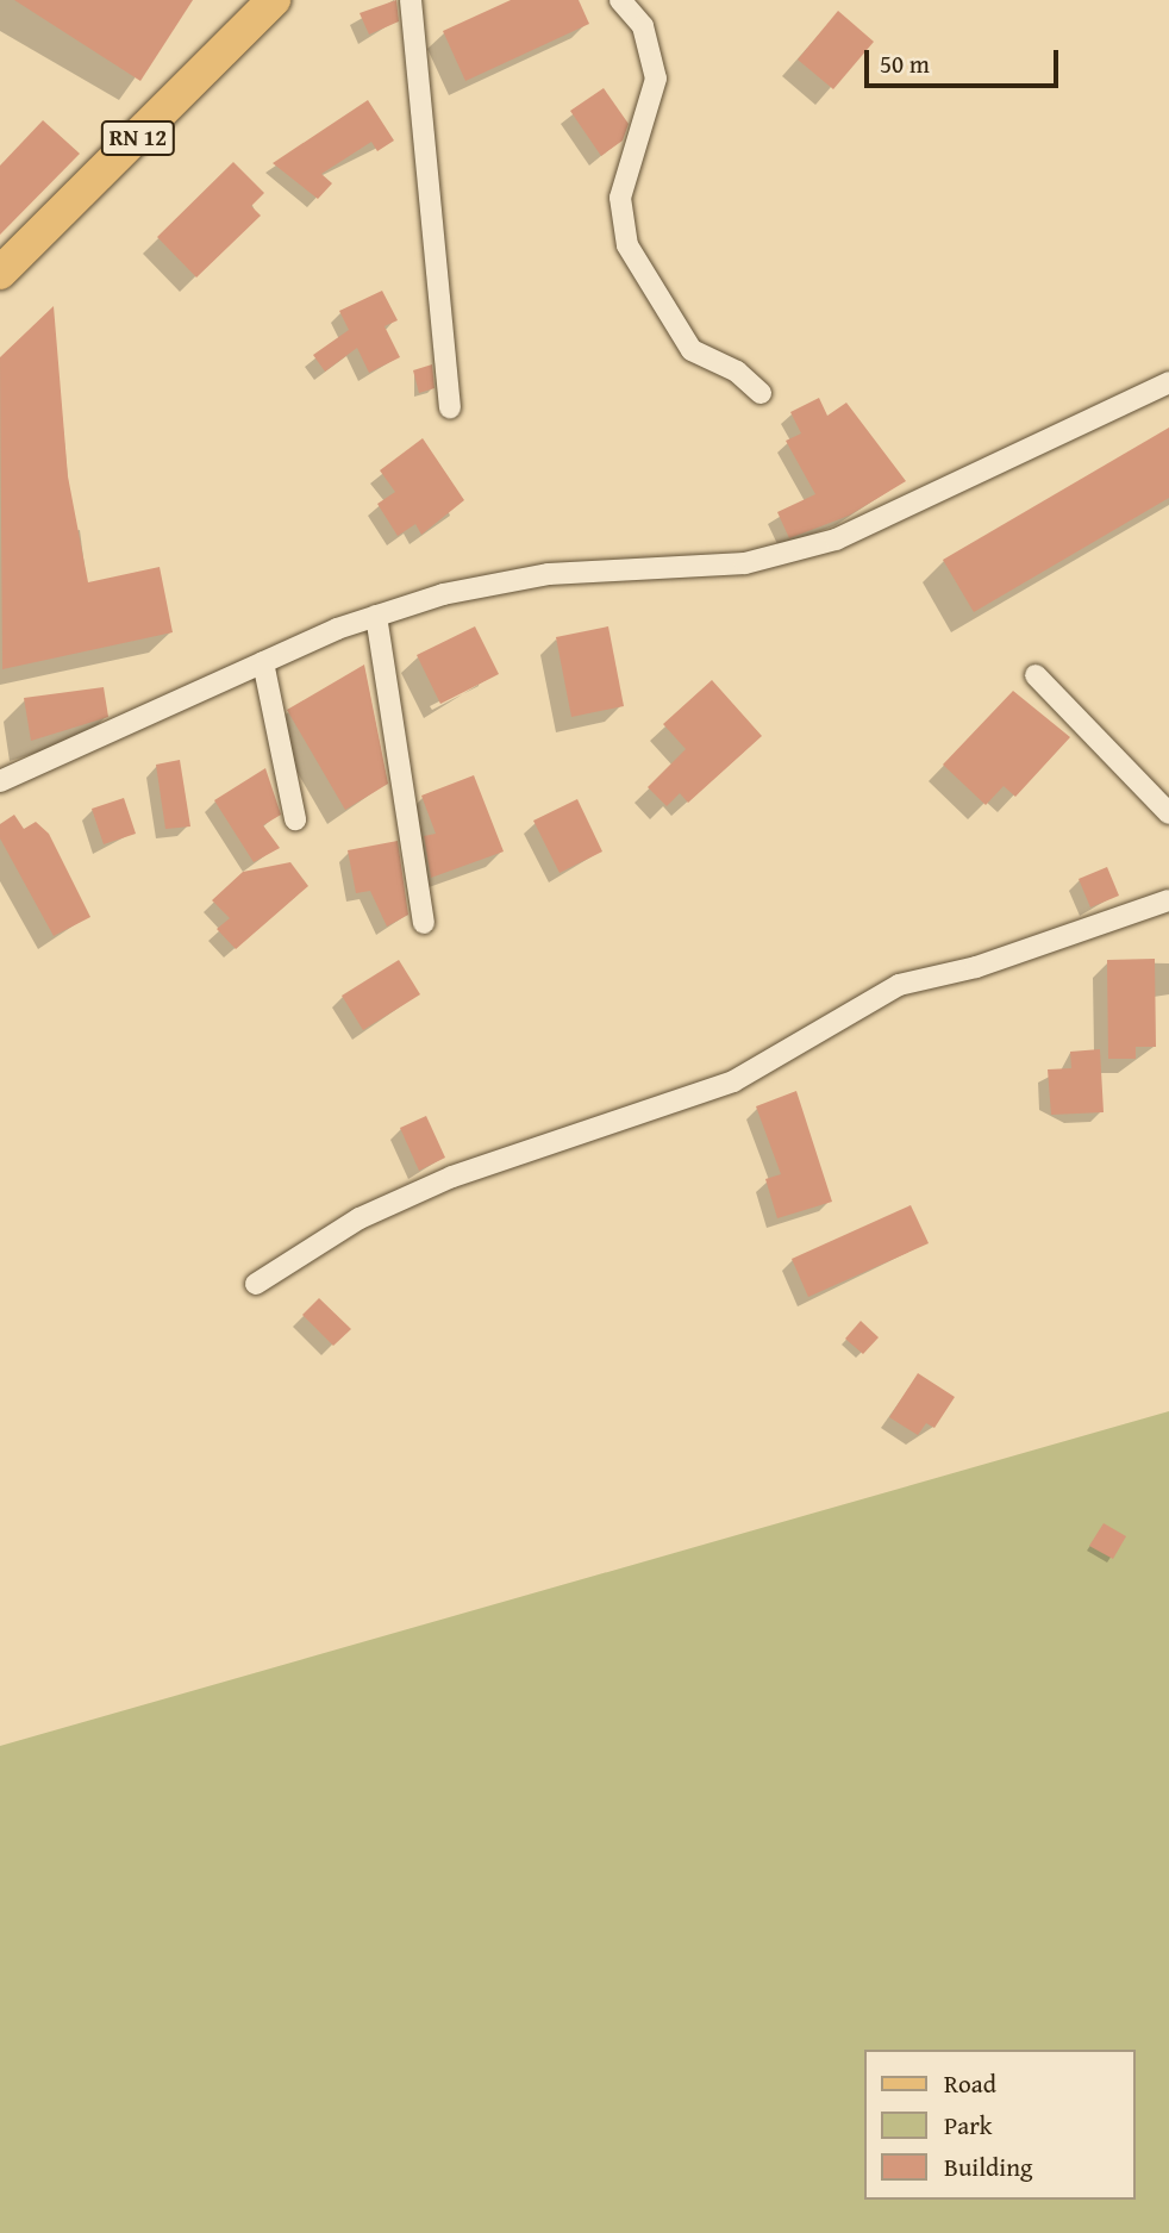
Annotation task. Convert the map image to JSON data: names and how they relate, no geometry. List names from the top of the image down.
{
  "streets": {
    "main road": ["RN 12"]
  },
  "legend": ["Road", "Park", "Building"],
  "scale_bar": "50 m"
}
